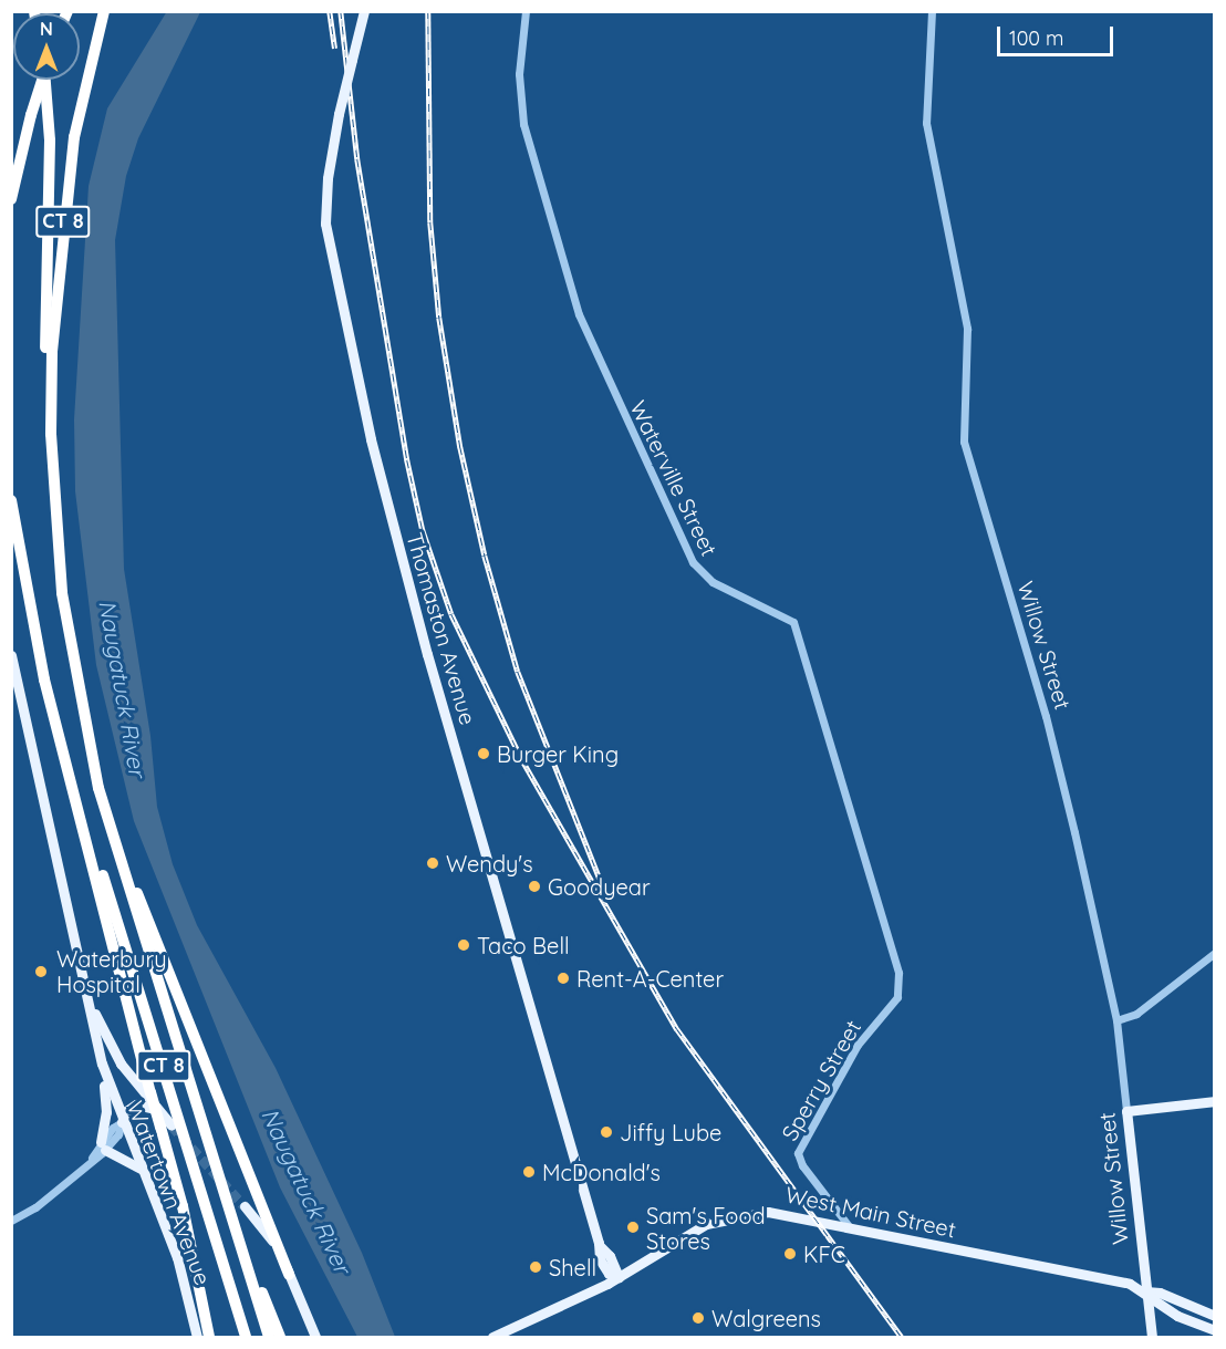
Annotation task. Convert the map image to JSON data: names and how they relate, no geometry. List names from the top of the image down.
{
  "streets": {
    "highway": ["CT 8"],
    "main road": [
      "Thomaston Avenue",
      "Willow Street",
      "Watertown Avenue",
      "West Main Street"
    ],
    "street": ["Waterville Street", "Sperry Street"]
  },
  "crossings": [
    ["Waterville Street", "Sperry Street"],
    ["Thomaston Avenue", "West Main Street"],
    ["Willow Street", "West Main Street"],
    ["Sperry Street", "West Main Street"]
  ],
  "water": ["Naugatuck River"],
  "places": [
    "Burger King",
    "Wendy's",
    "Goodyear",
    "Taco Bell",
    "Waterbury Hospital",
    "Rent-A-Center",
    "Jiffy Lube",
    "McDonald's",
    "Sam's Food Stores",
    "KFC",
    "Shell",
    "Walgreens"
  ],
  "scale_bar": "100 m",
  "north": "top"
}
